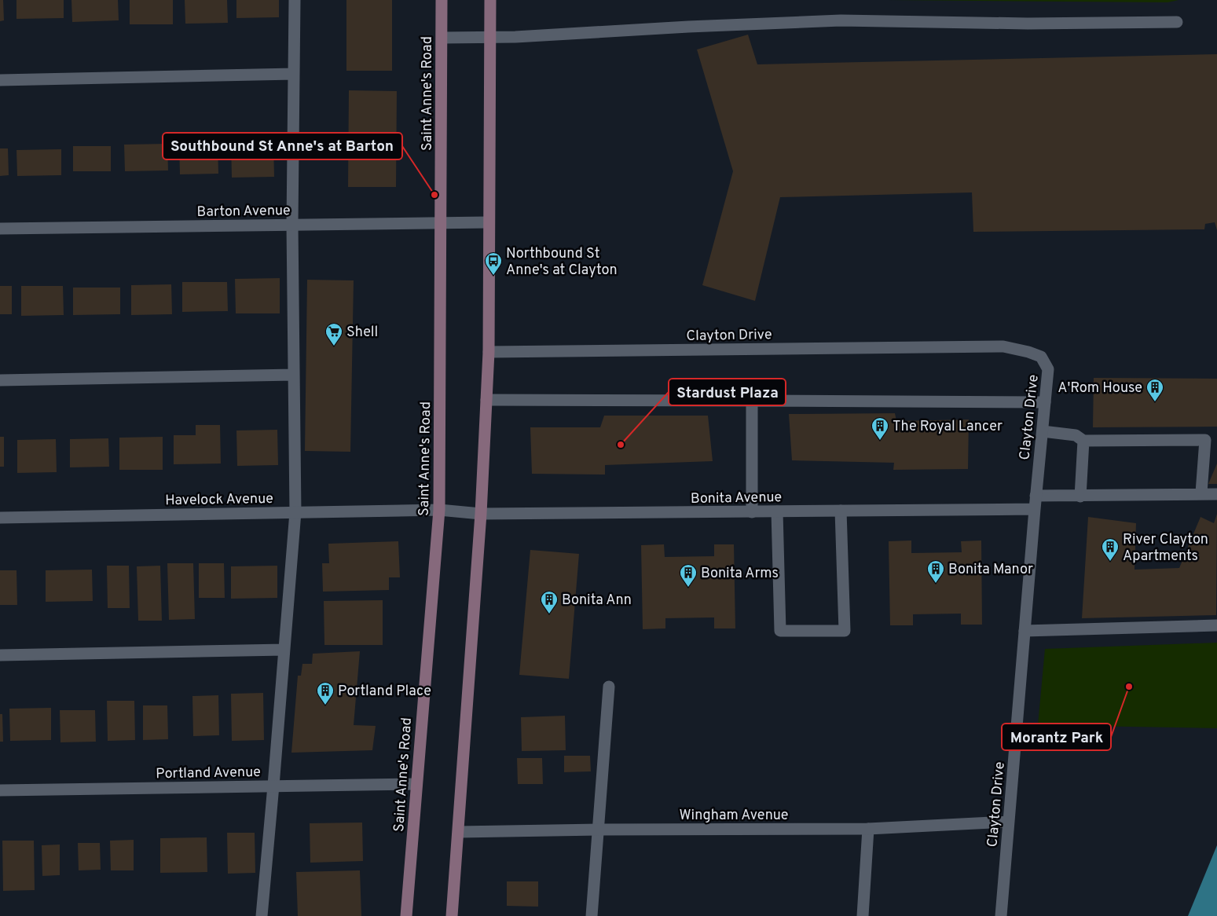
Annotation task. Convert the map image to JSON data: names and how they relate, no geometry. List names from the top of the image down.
{
  "streets": {
    "main road": ["Saint Anne's Road"],
    "street": [
      "Barton Avenue",
      "Clayton Drive",
      "Bonita Avenue",
      "Havelock Avenue",
      "Portland Avenue",
      "Wingham Avenue"
    ]
  },
  "crossings": [
    ["Saint Anne's Road", "Barton Avenue"],
    ["Saint Anne's Road", "Bonita Avenue"],
    ["Saint Anne's Road", "Havelock Avenue"],
    ["Saint Anne's Road", "Portland Avenue"],
    ["Clayton Drive", "Bonita Avenue"],
    ["Clayton Drive", "Wingham Avenue"],
    ["Bonita Avenue", "Havelock Avenue"]
  ],
  "places": {
    "other": ["Southbound St Anne's at Barton", "Stardust Plaza", "Morantz Park"],
    "bus stop": ["Northbound St Anne's at Clayton"],
    "supermarket": ["Shell"],
    "building": [
      "A'Rom House",
      "The Royal Lancer",
      "River Clayton Apartments",
      "Bonita Manor",
      "Bonita Arms",
      "Bonita Ann",
      "Portland Place"
    ]
  }
}
